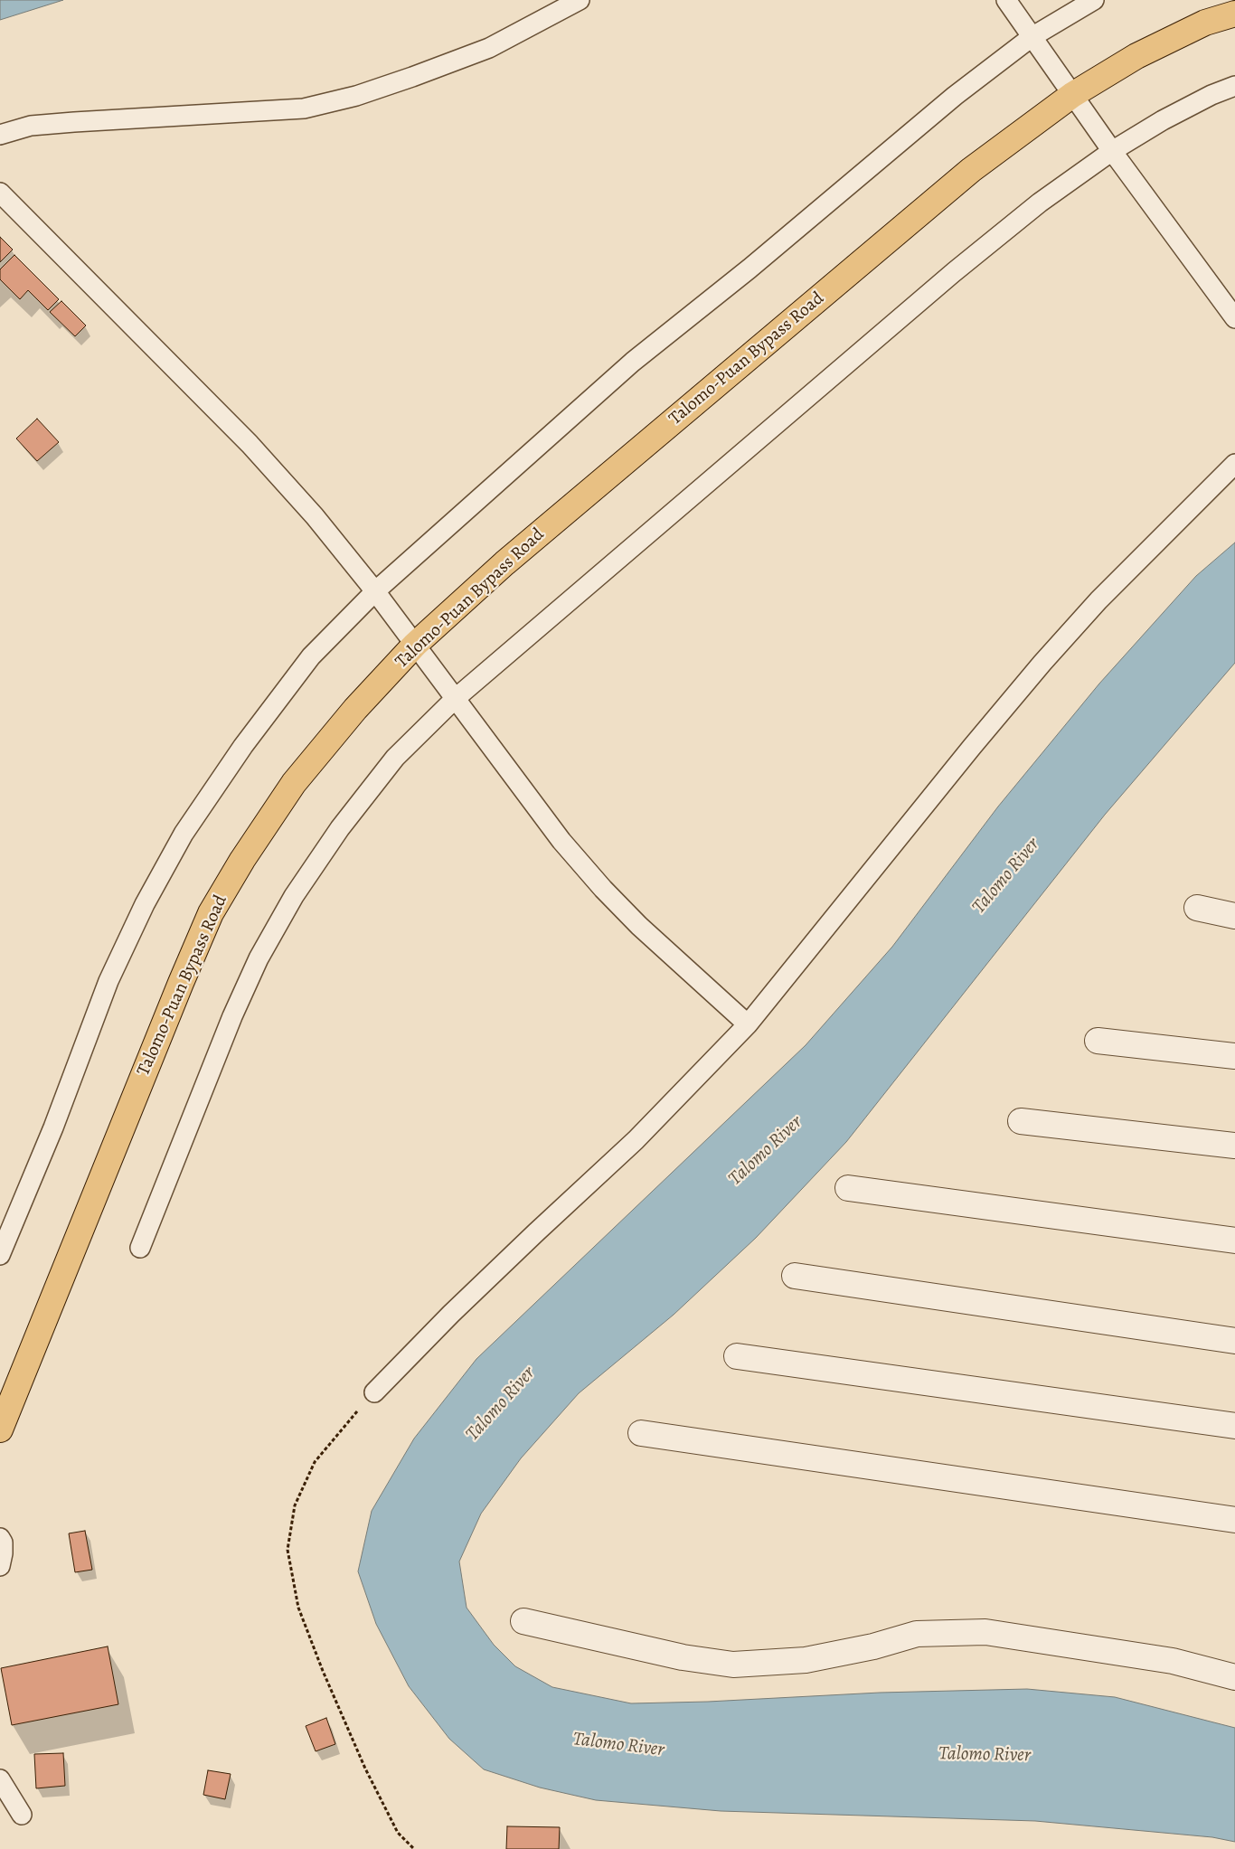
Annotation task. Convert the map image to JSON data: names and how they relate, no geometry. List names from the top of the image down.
{
  "streets": {
    "highway": ["Talomo-Puan Bypass Road"]
  },
  "water": ["Talomo River"]
}
